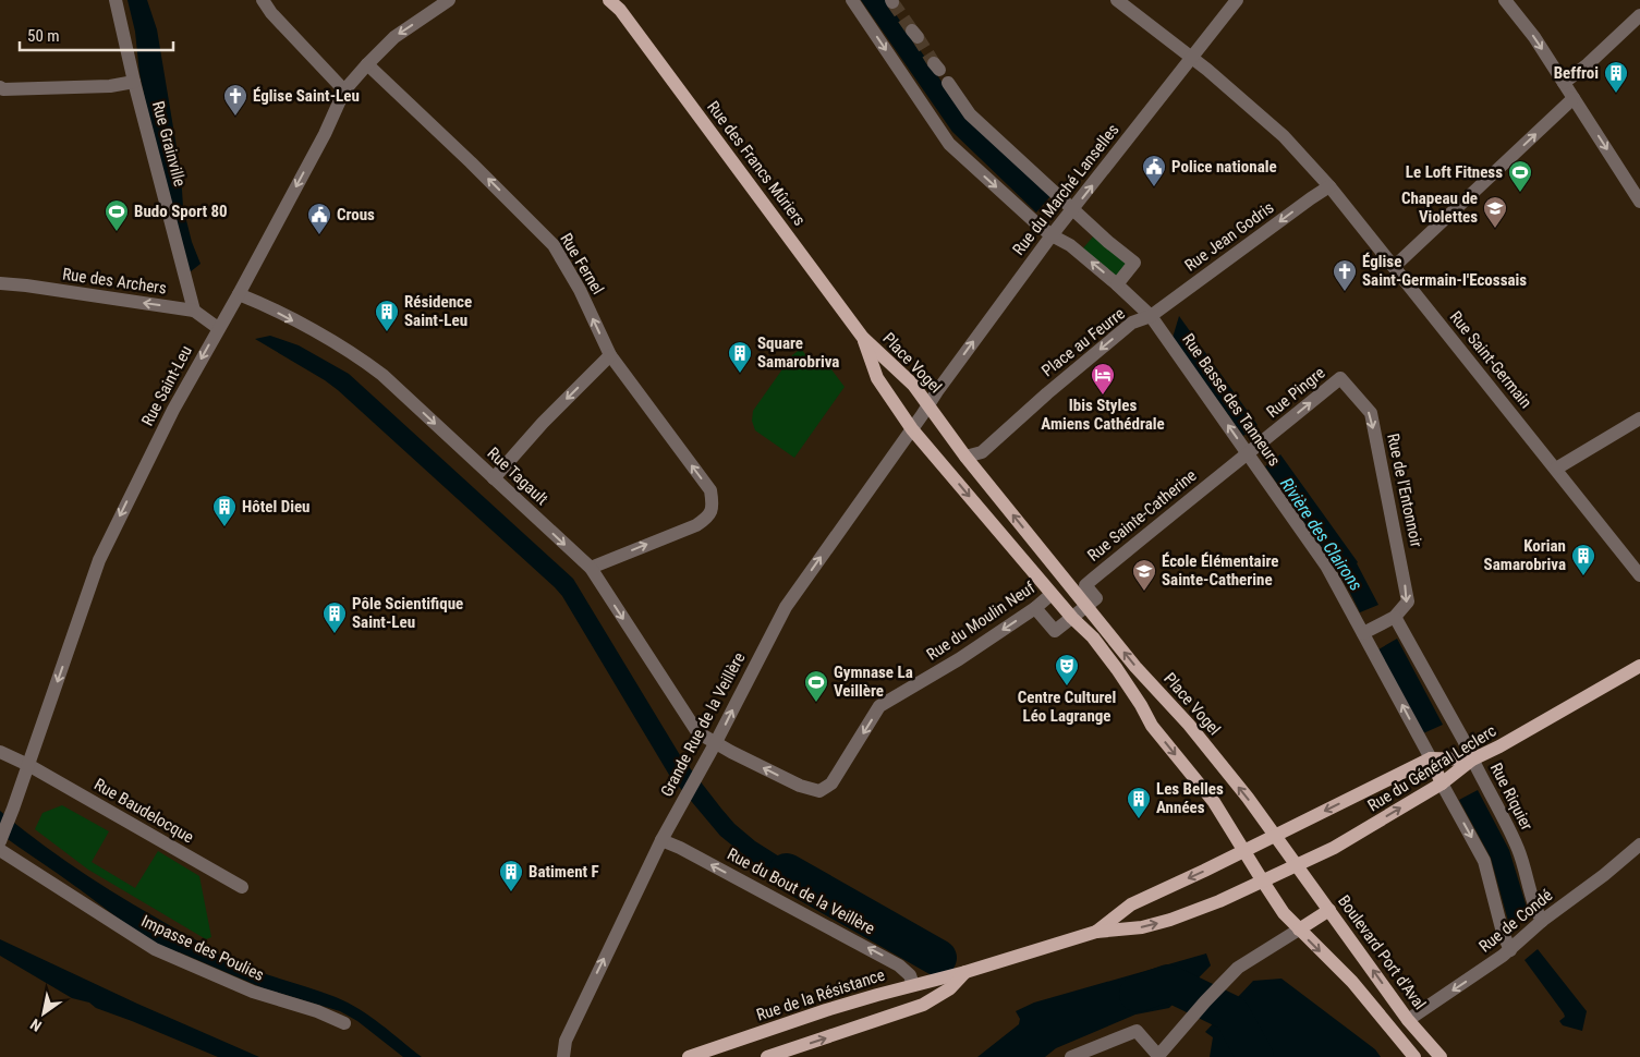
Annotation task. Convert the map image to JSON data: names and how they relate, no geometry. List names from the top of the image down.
{
  "streets": {
    "main road": [
      "Rue des Francs Mûriers",
      "Place Vogel",
      "Rue du Général Leclerc",
      "Boulevard Port d'Aval",
      "Rue de la Résistance"
    ],
    "street": [
      "Rue Grainville",
      "Rue du Marché Lanselles",
      "Rue Jean Godris",
      "Rue Fernel",
      "Rue des Archers",
      "Place au Feurre",
      "Rue Saint-Germain",
      "Rue Saint-Leu",
      "Rue Pingre",
      "Rue Basse des Tanneurs",
      "Rue Tagault",
      "Rue de l'Entonnoir",
      "Rue Sainte-Catherine",
      "Rue du Moulin Neuf",
      "Grande Rue de la Veillère",
      "Rue Riquier",
      "Rue Baudelocque",
      "Rue du Bout de la Veillère",
      "Rue de Condé",
      "Impasse des Poulies"
    ]
  },
  "crossings": [
    ["Rue Grainville", "Rue des Archers"],
    ["Rue des Francs Mûriers", "Place Vogel"],
    ["Rue du Marché Lanselles", "Place au Feurre"],
    ["Rue du Marché Lanselles", "Rue Saint-Germain"],
    ["Rue du Marché Lanselles", "Place Vogel"],
    ["Rue du Marché Lanselles", "Grande Rue de la Veillère"],
    ["Rue Jean Godris", "Place au Feurre"],
    ["Rue Jean Godris", "Rue Saint-Germain"],
    ["Rue Jean Godris", "Rue Basse des Tanneurs"],
    ["Rue Fernel", "Rue Saint-Leu"],
    ["Rue Fernel", "Rue Tagault"],
    ["Rue des Archers", "Rue Saint-Leu"],
    ["Place au Feurre", "Place Vogel"],
    ["Place au Feurre", "Rue Basse des Tanneurs"],
    ["Place Vogel", "Rue Sainte-Catherine"],
    ["Place Vogel", "Rue du Moulin Neuf"],
    ["Place Vogel", "Grande Rue de la Veillère"],
    ["Place Vogel", "Rue du Général Leclerc"],
    ["Place Vogel", "Boulevard Port d'Aval"],
    ["Place Vogel", "Rue de la Résistance"],
    ["Rue Saint-Leu", "Rue Tagault"],
    ["Rue Saint-Leu", "Rue Baudelocque"],
    ["Rue Saint-Leu", "Impasse des Poulies"],
    ["Rue Pingre", "Rue Basse des Tanneurs"],
    ["Rue Pingre", "Rue de l'Entonnoir"],
    ["Rue Pingre", "Rue Sainte-Catherine"],
    ["Rue Basse des Tanneurs", "Rue Sainte-Catherine"],
    ["Rue Basse des Tanneurs", "Rue du Général Leclerc"],
    ["Rue Tagault", "Rue du Moulin Neuf"],
    ["Rue Tagault", "Grande Rue de la Veillère"],
    ["Rue de l'Entonnoir", "Rue Riquier"],
    ["Grande Rue de la Veillère", "Rue du Bout de la Veillère"],
    ["Rue du Général Leclerc", "Rue Riquier"],
    ["Rue du Général Leclerc", "Boulevard Port d'Aval"],
    ["Rue du Général Leclerc", "Rue de la Résistance"],
    ["Rue Riquier", "Rue de Condé"],
    ["Rue du Bout de la Veillère", "Rue de la Résistance"],
    ["Rue de Condé", "Boulevard Port d'Aval"]
  ],
  "one_way": [
    "Rue du Marché Lanselles",
    "Rue Jean Godris",
    "Rue des Archers",
    "Rue Saint-Leu",
    "Rue Pingre",
    "Rue Basse des Tanneurs",
    "Rue de l'Entonnoir",
    "Rue du Moulin Neuf",
    "Grande Rue de la Veillère",
    "Rue du Bout de la Veillère",
    "Rue de Condé"
  ],
  "water": ["Rivière des Clairons"],
  "places": {
    "building": [
      "Beffroi",
      "Résidence Saint-Leu",
      "Square Samarobriva",
      "Hôtel Dieu",
      "Korian Samarobriva",
      "Pôle Scientifique Saint-Leu",
      "Les Belles Années",
      "Batiment F"
    ],
    "church": ["Église Saint-Leu", "Église Saint-Germain-l'Ecossais"],
    "public building": ["Police nationale", "Crous"],
    "sports": ["Le Loft Fitness", "Budo Sport 80", "Gymnase La Veillère"],
    "school or university": ["Chapeau de Violettes", "École Élémentaire Sainte-Catherine"],
    "hotel": ["Ibis Styles Amiens Cathédrale"],
    "theatre": ["Centre Culturel Léo Lagrange"]
  },
  "scale_bar": "50 m",
  "north": "bottom left"
}
